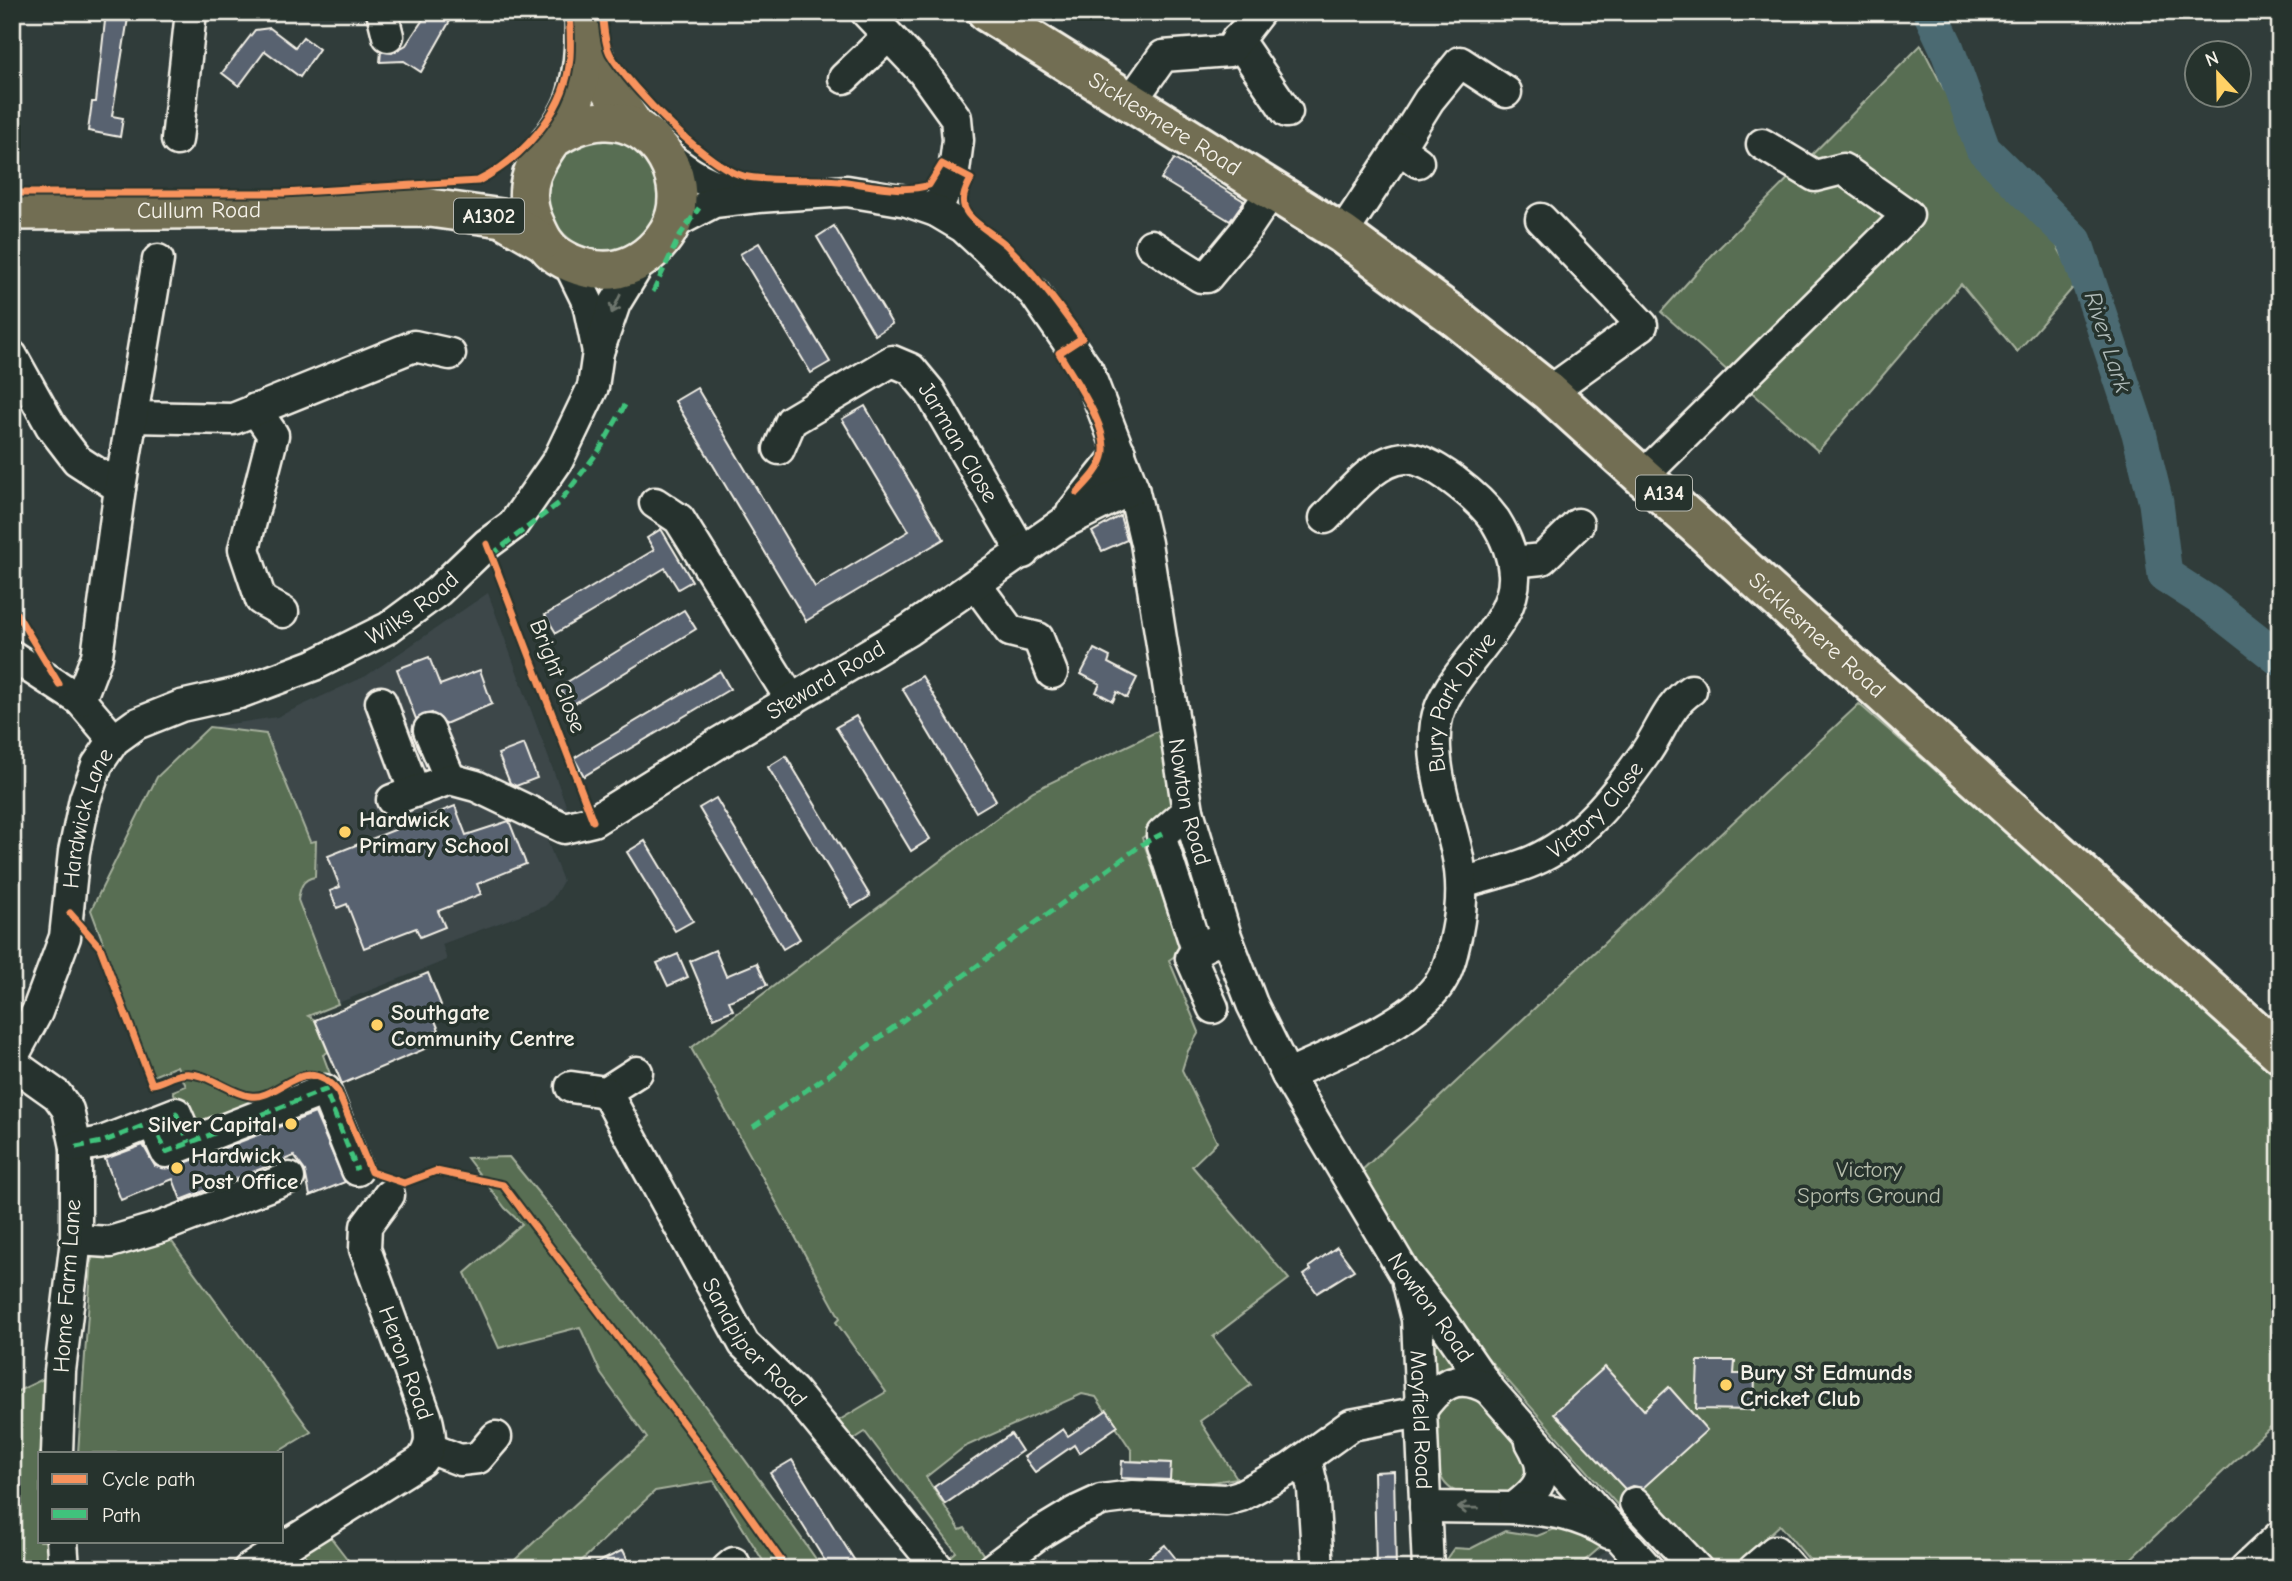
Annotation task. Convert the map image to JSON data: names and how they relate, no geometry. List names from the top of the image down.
{
  "streets": {
    "highway": ["Sicklesmere Road", "A134"],
    "main road": ["Cullum Road", "A1302"],
    "street": [
      "Jarman Close",
      "Wilks Road",
      "Steward Road",
      "Bury Park Drive",
      "Nowton Road",
      "Victory Close",
      "Hardwick Lane",
      "Home Farm Lane",
      "Sandpiper Road",
      "Heron Road",
      "Mayfield Road"
    ],
    "cycle path": ["Bright Close"]
  },
  "crossings": [
    ["Cullum Road", "Wilks Road"],
    ["Cullum Road", "Nowton Road"],
    ["Jarman Close", "Steward Road"],
    ["Wilks Road", "Nowton Road"],
    ["Wilks Road", "Hardwick Lane"],
    ["Steward Road", "Nowton Road"],
    ["Bury Park Drive", "Nowton Road"],
    ["Bury Park Drive", "Victory Close"],
    ["Nowton Road", "Mayfield Road"],
    ["Hardwick Lane", "Home Farm Lane"]
  ],
  "water": ["River Lark"],
  "parks": ["Victory Sports Ground"],
  "places": [
    "Hardwick Primary School",
    "Southgate Community Centre",
    "Silver Capital",
    "Hardwick Post Office",
    "Bury St Edmunds Cricket Club"
  ],
  "legend": ["Cycle path", "Path"],
  "north": "top"
}
